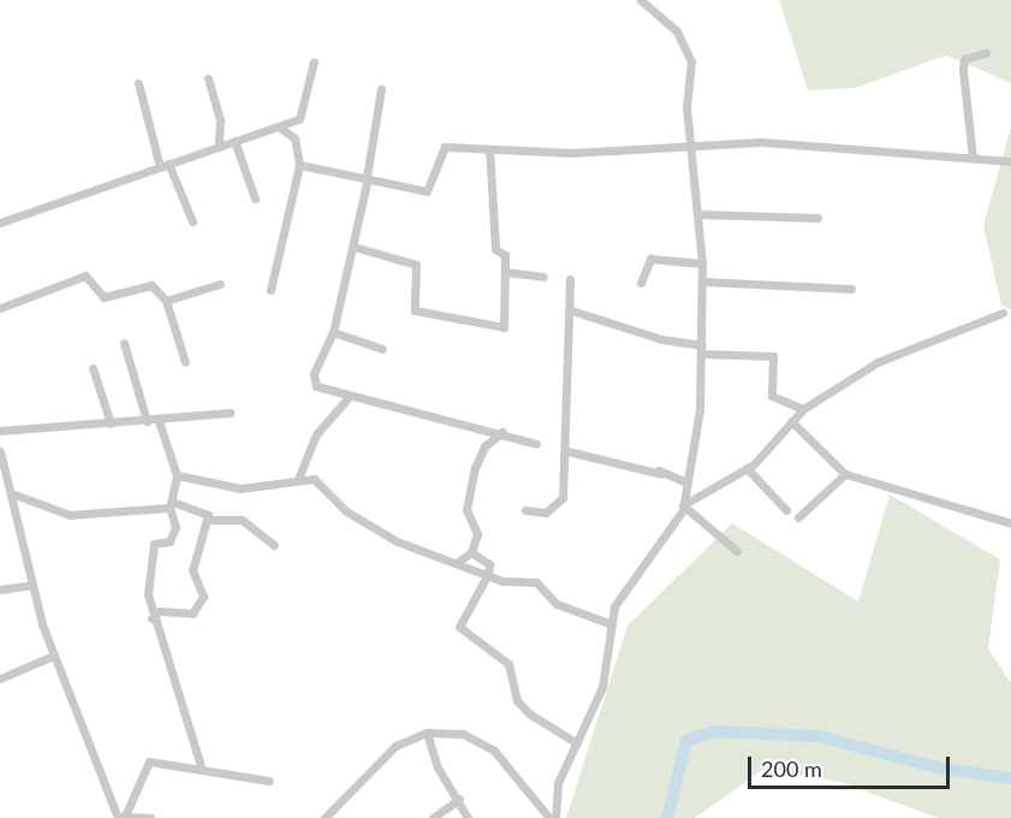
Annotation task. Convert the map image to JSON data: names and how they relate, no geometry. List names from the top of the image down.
{
  "scale_bar": "200 m"
}
